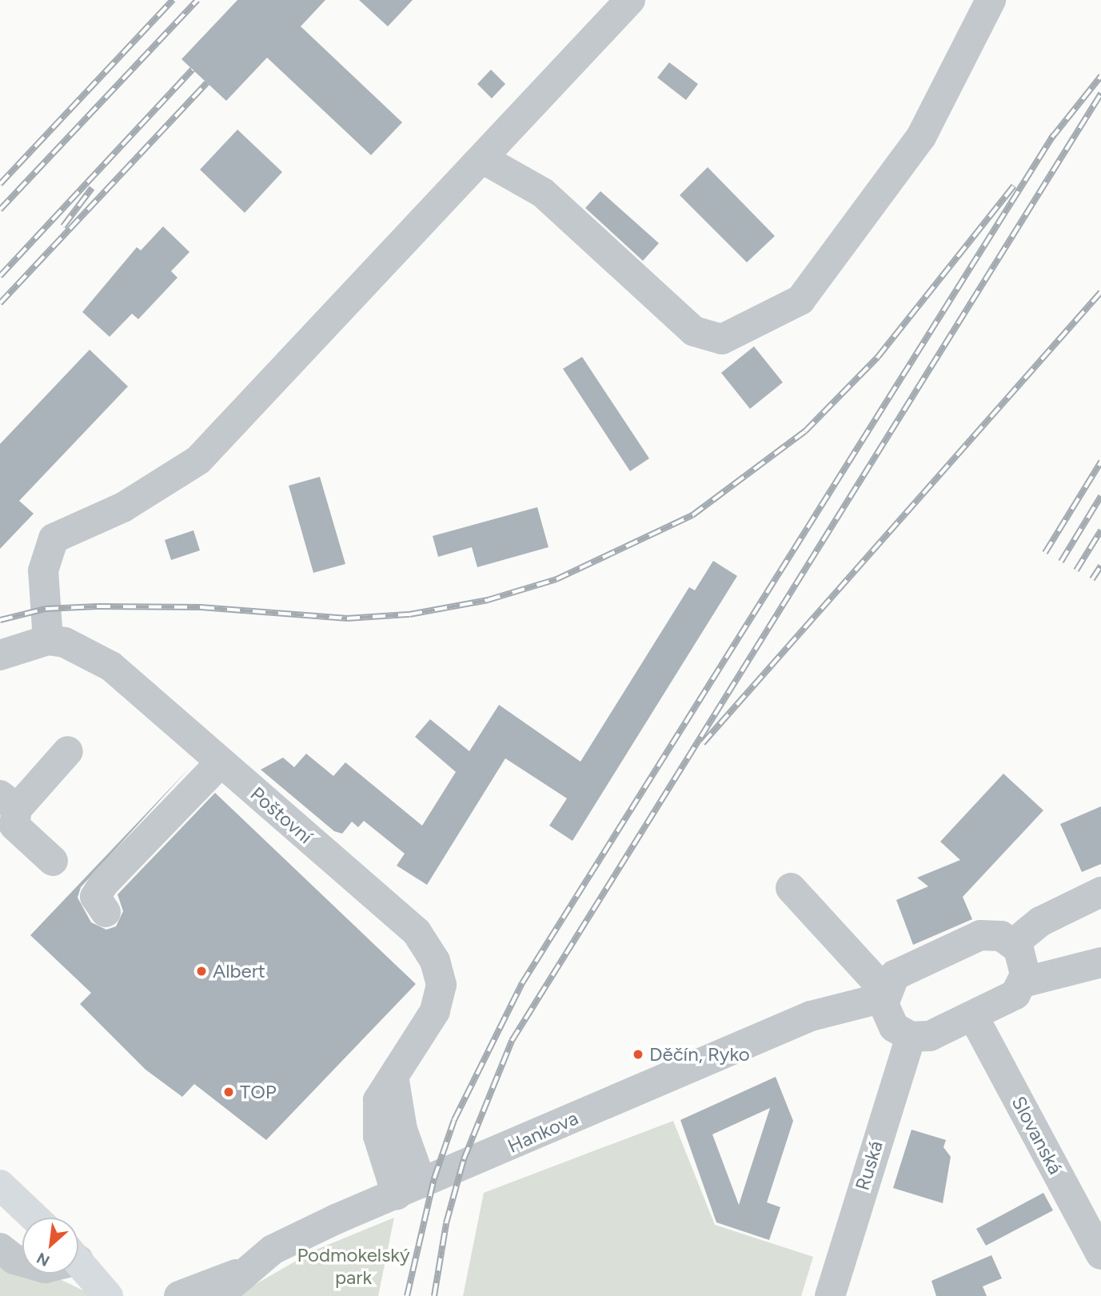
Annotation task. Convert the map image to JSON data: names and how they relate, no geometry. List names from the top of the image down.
{
  "streets": {
    "street": [
      "Poštovní",
      "Hankova",
      "Slovanská",
      "Ruská"
    ]
  },
  "crossings": [
    ["Poštovní", "Hankova"]
  ],
  "parks": ["Podmokelský park"],
  "places": ["Albert", "Děčín, Ryko", "TOP"],
  "north": "bottom left"
}
